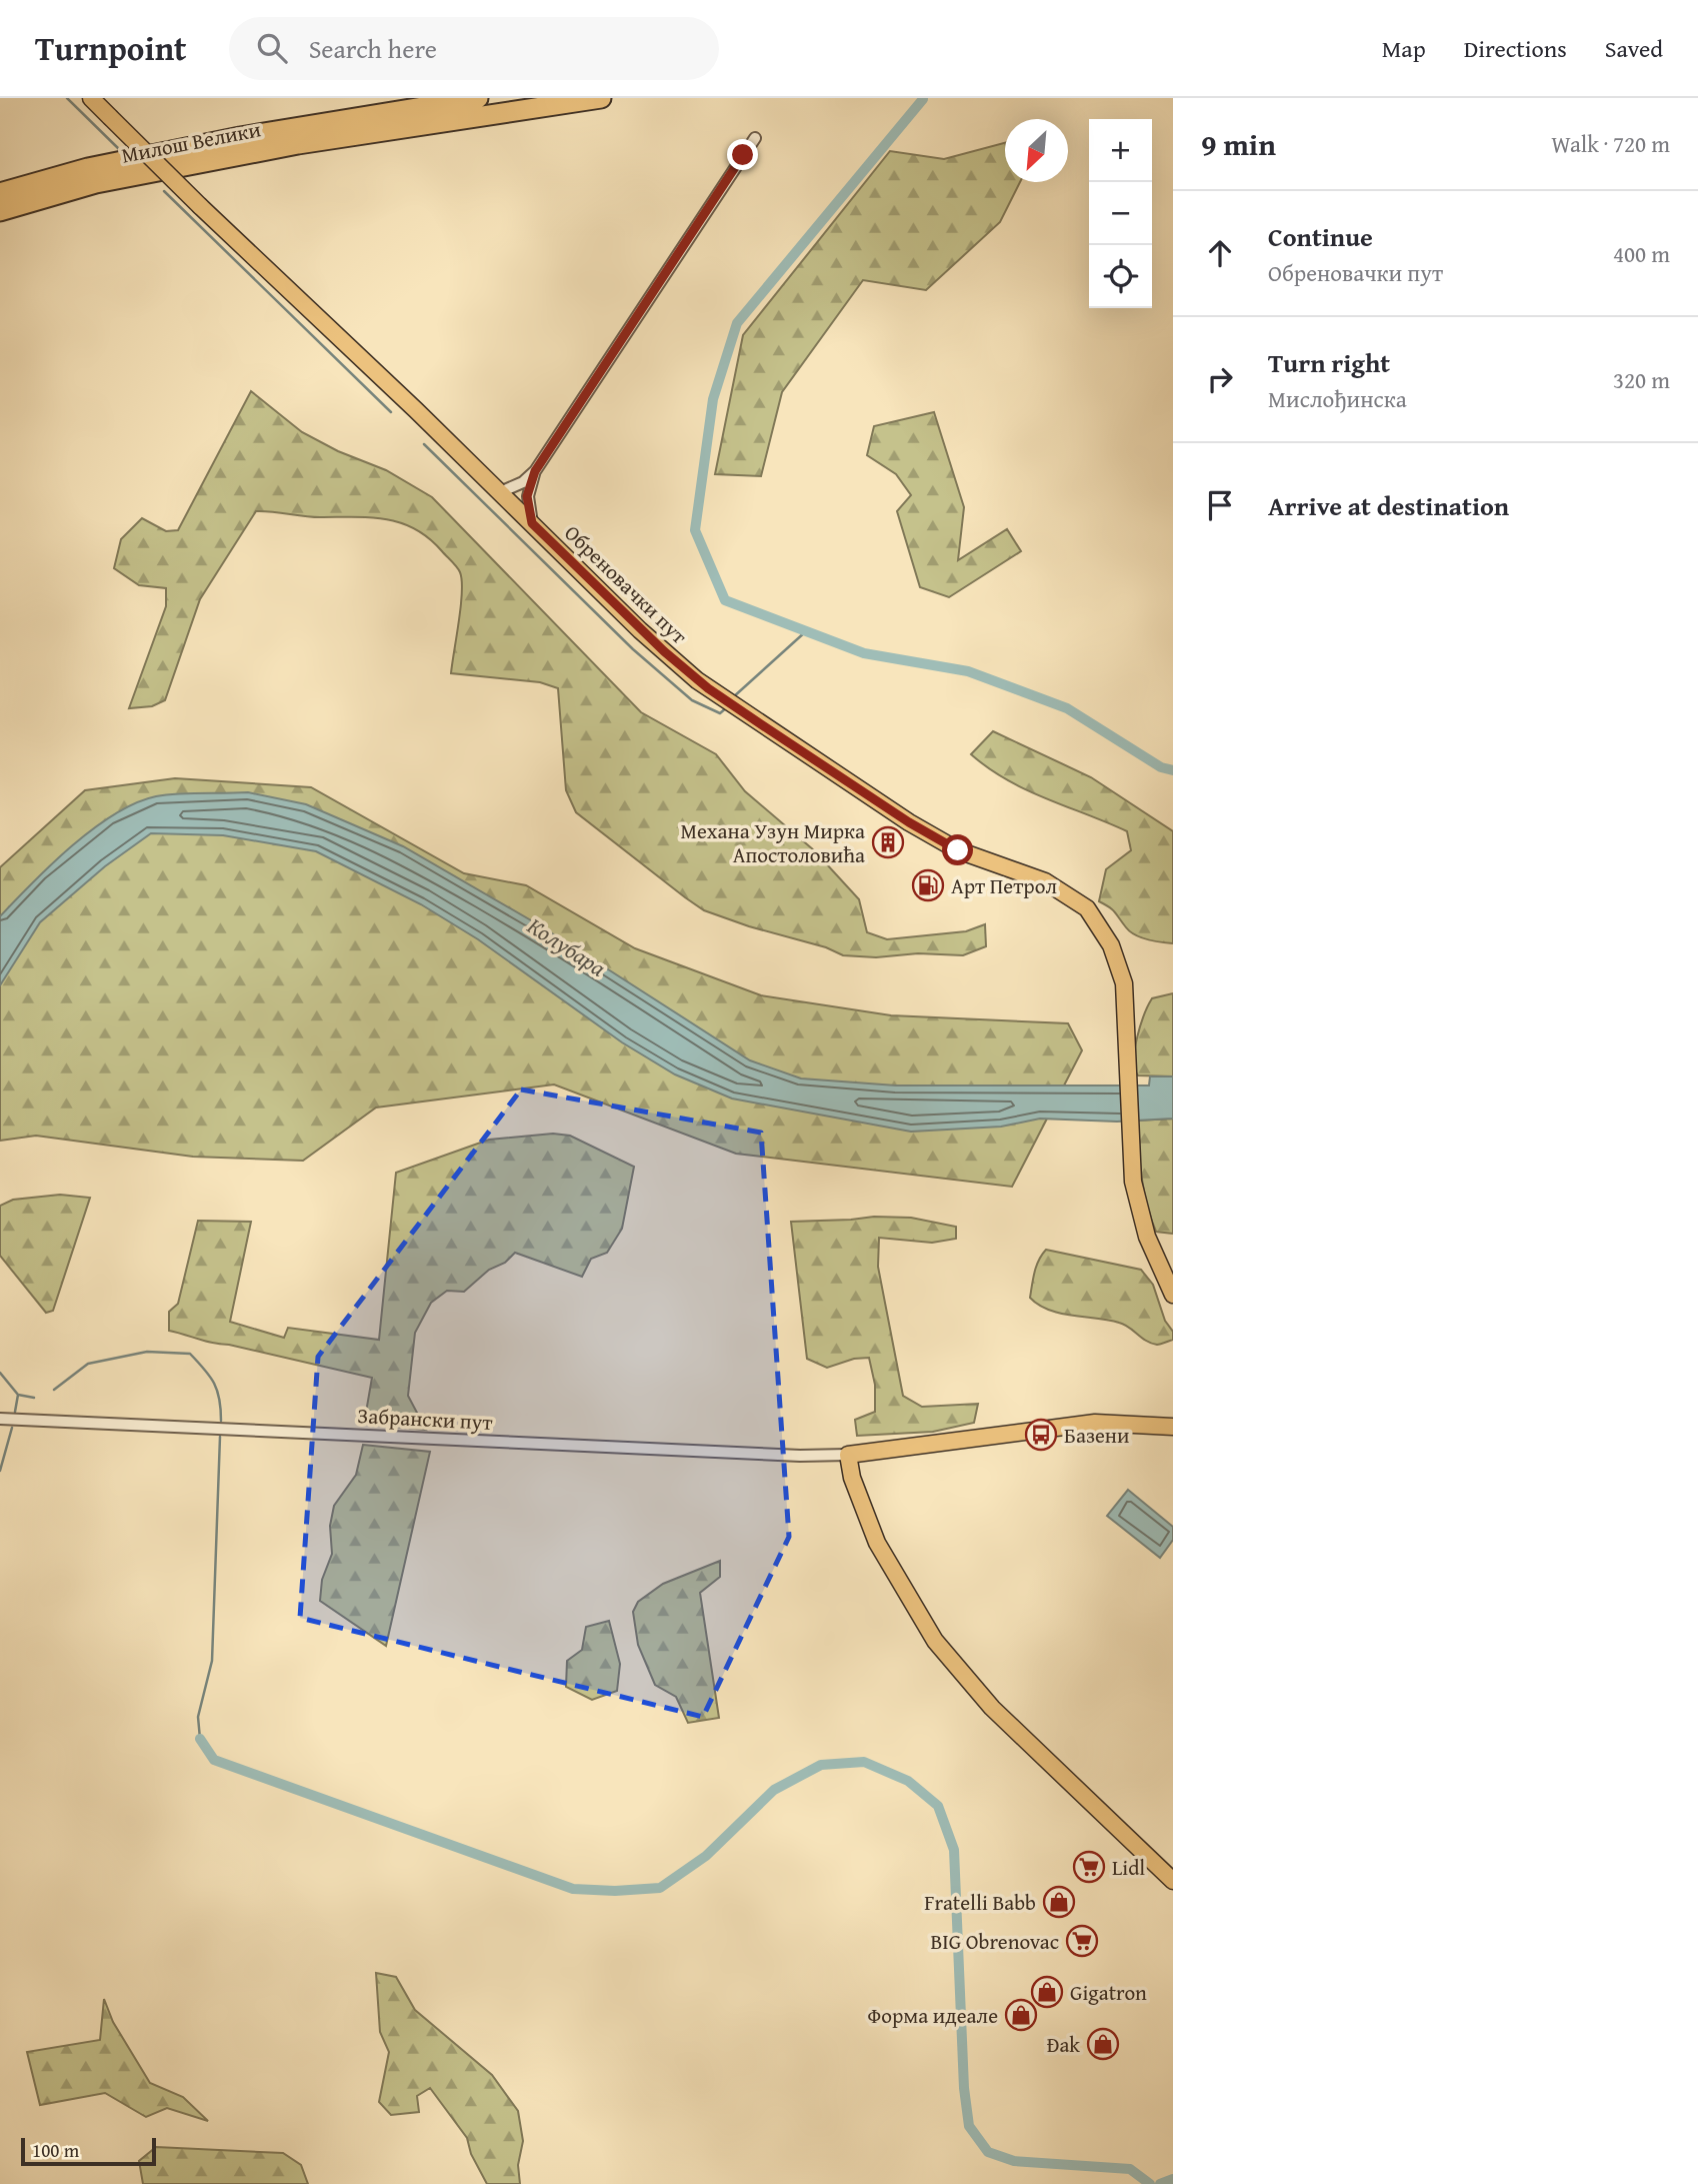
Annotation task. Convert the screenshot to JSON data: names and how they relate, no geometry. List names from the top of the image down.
{
  "streets": {
    "highway": ["Милош Велики"],
    "main road": ["Обреновачки пут"],
    "street": ["Забрански пут"]
  },
  "water": ["Колубара"],
  "places": {
    "building": ["Механа Узун Мирка Апостоловића"],
    "fuel station": ["Арт Петрол"],
    "bus stop": ["Базени"],
    "supermarket": ["Lidl", "BIG Obrenovac"],
    "shop": [
      "Fratelli Babb",
      "Gigatron",
      "Форма идеале",
      "Đak"
    ]
  },
  "scale_bar": "100 m",
  "north": "bottom left",
  "page": {
    "header": "Turnpoint",
    "search": "Search here",
    "nav": ["Map", "Directions", "Saved"],
    "heading": ["9 min", "Walk · 720 m"],
    "map_buttons": ["+", "−"],
    "list": [
      ["Continue", "Обреновачки пут", "400 m"],
      ["Turn right", "Мислођинска", "320 m"],
      "Arrive at destination"
    ],
    "scale": "100 m"
  }
}
